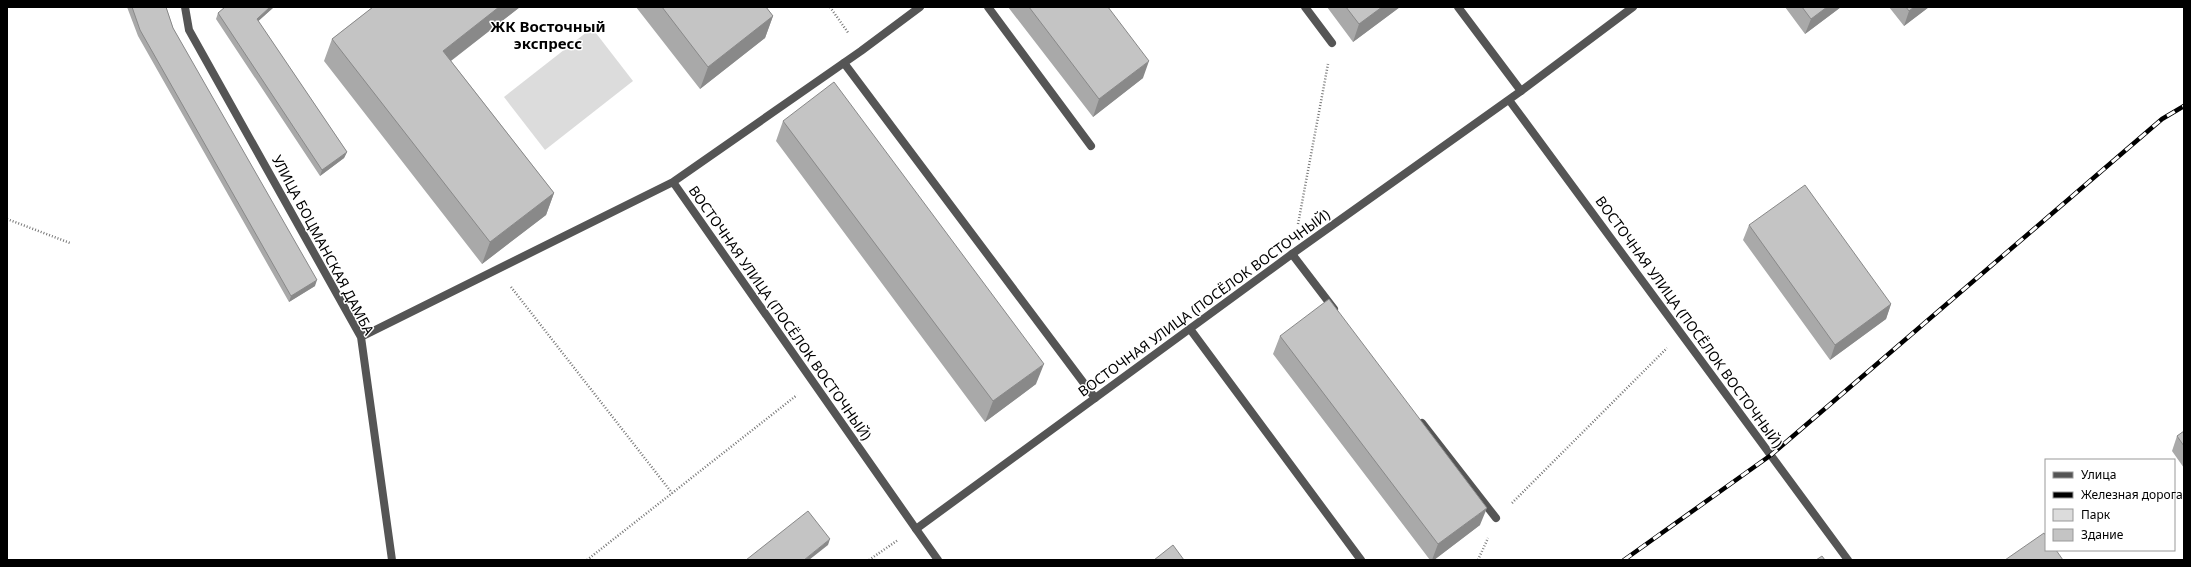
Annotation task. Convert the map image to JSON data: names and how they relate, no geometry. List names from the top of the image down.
{
  "streets": {
    "street": ["УЛИЦА БОЦМАНСКАЯ ДАМБА", "ВОСТОЧНАЯ УЛИЦА (ПОСЁЛОК ВОСТОЧНЫЙ)"]
  },
  "districts": ["ЖК Восточный экспресс"],
  "legend": [
    "Улица",
    "Железная дорога",
    "Парк",
    "Здание"
  ]
}
